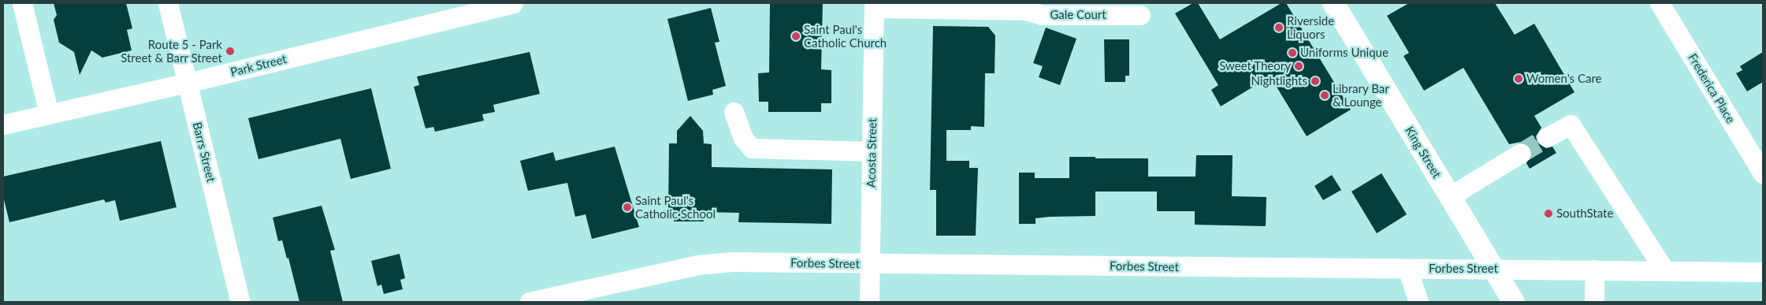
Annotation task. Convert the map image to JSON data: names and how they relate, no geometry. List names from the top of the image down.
{
  "streets": {
    "main road": ["King Street"],
    "street": [
      "Gale Court",
      "Park Street",
      "Frederica Place",
      "Barrs Street",
      "Acosta Street",
      "Forbes Street"
    ]
  },
  "crossings": [
    ["Gale Court", "Acosta Street"],
    ["Park Street", "Barrs Street"],
    ["King Street", "Forbes Street"],
    ["Acosta Street", "Forbes Street"]
  ],
  "places": [
    "Riverside Liquors",
    "Saint Paul's Catholic Church",
    "Route 5 - Park Street & Barr Street",
    "Uniforms Unique",
    "Sweet Theory",
    "Women's Care",
    "Nightlights",
    "Library Bar & Lounge",
    "Saint Paul's Catholic School",
    "SouthState"
  ]
}
